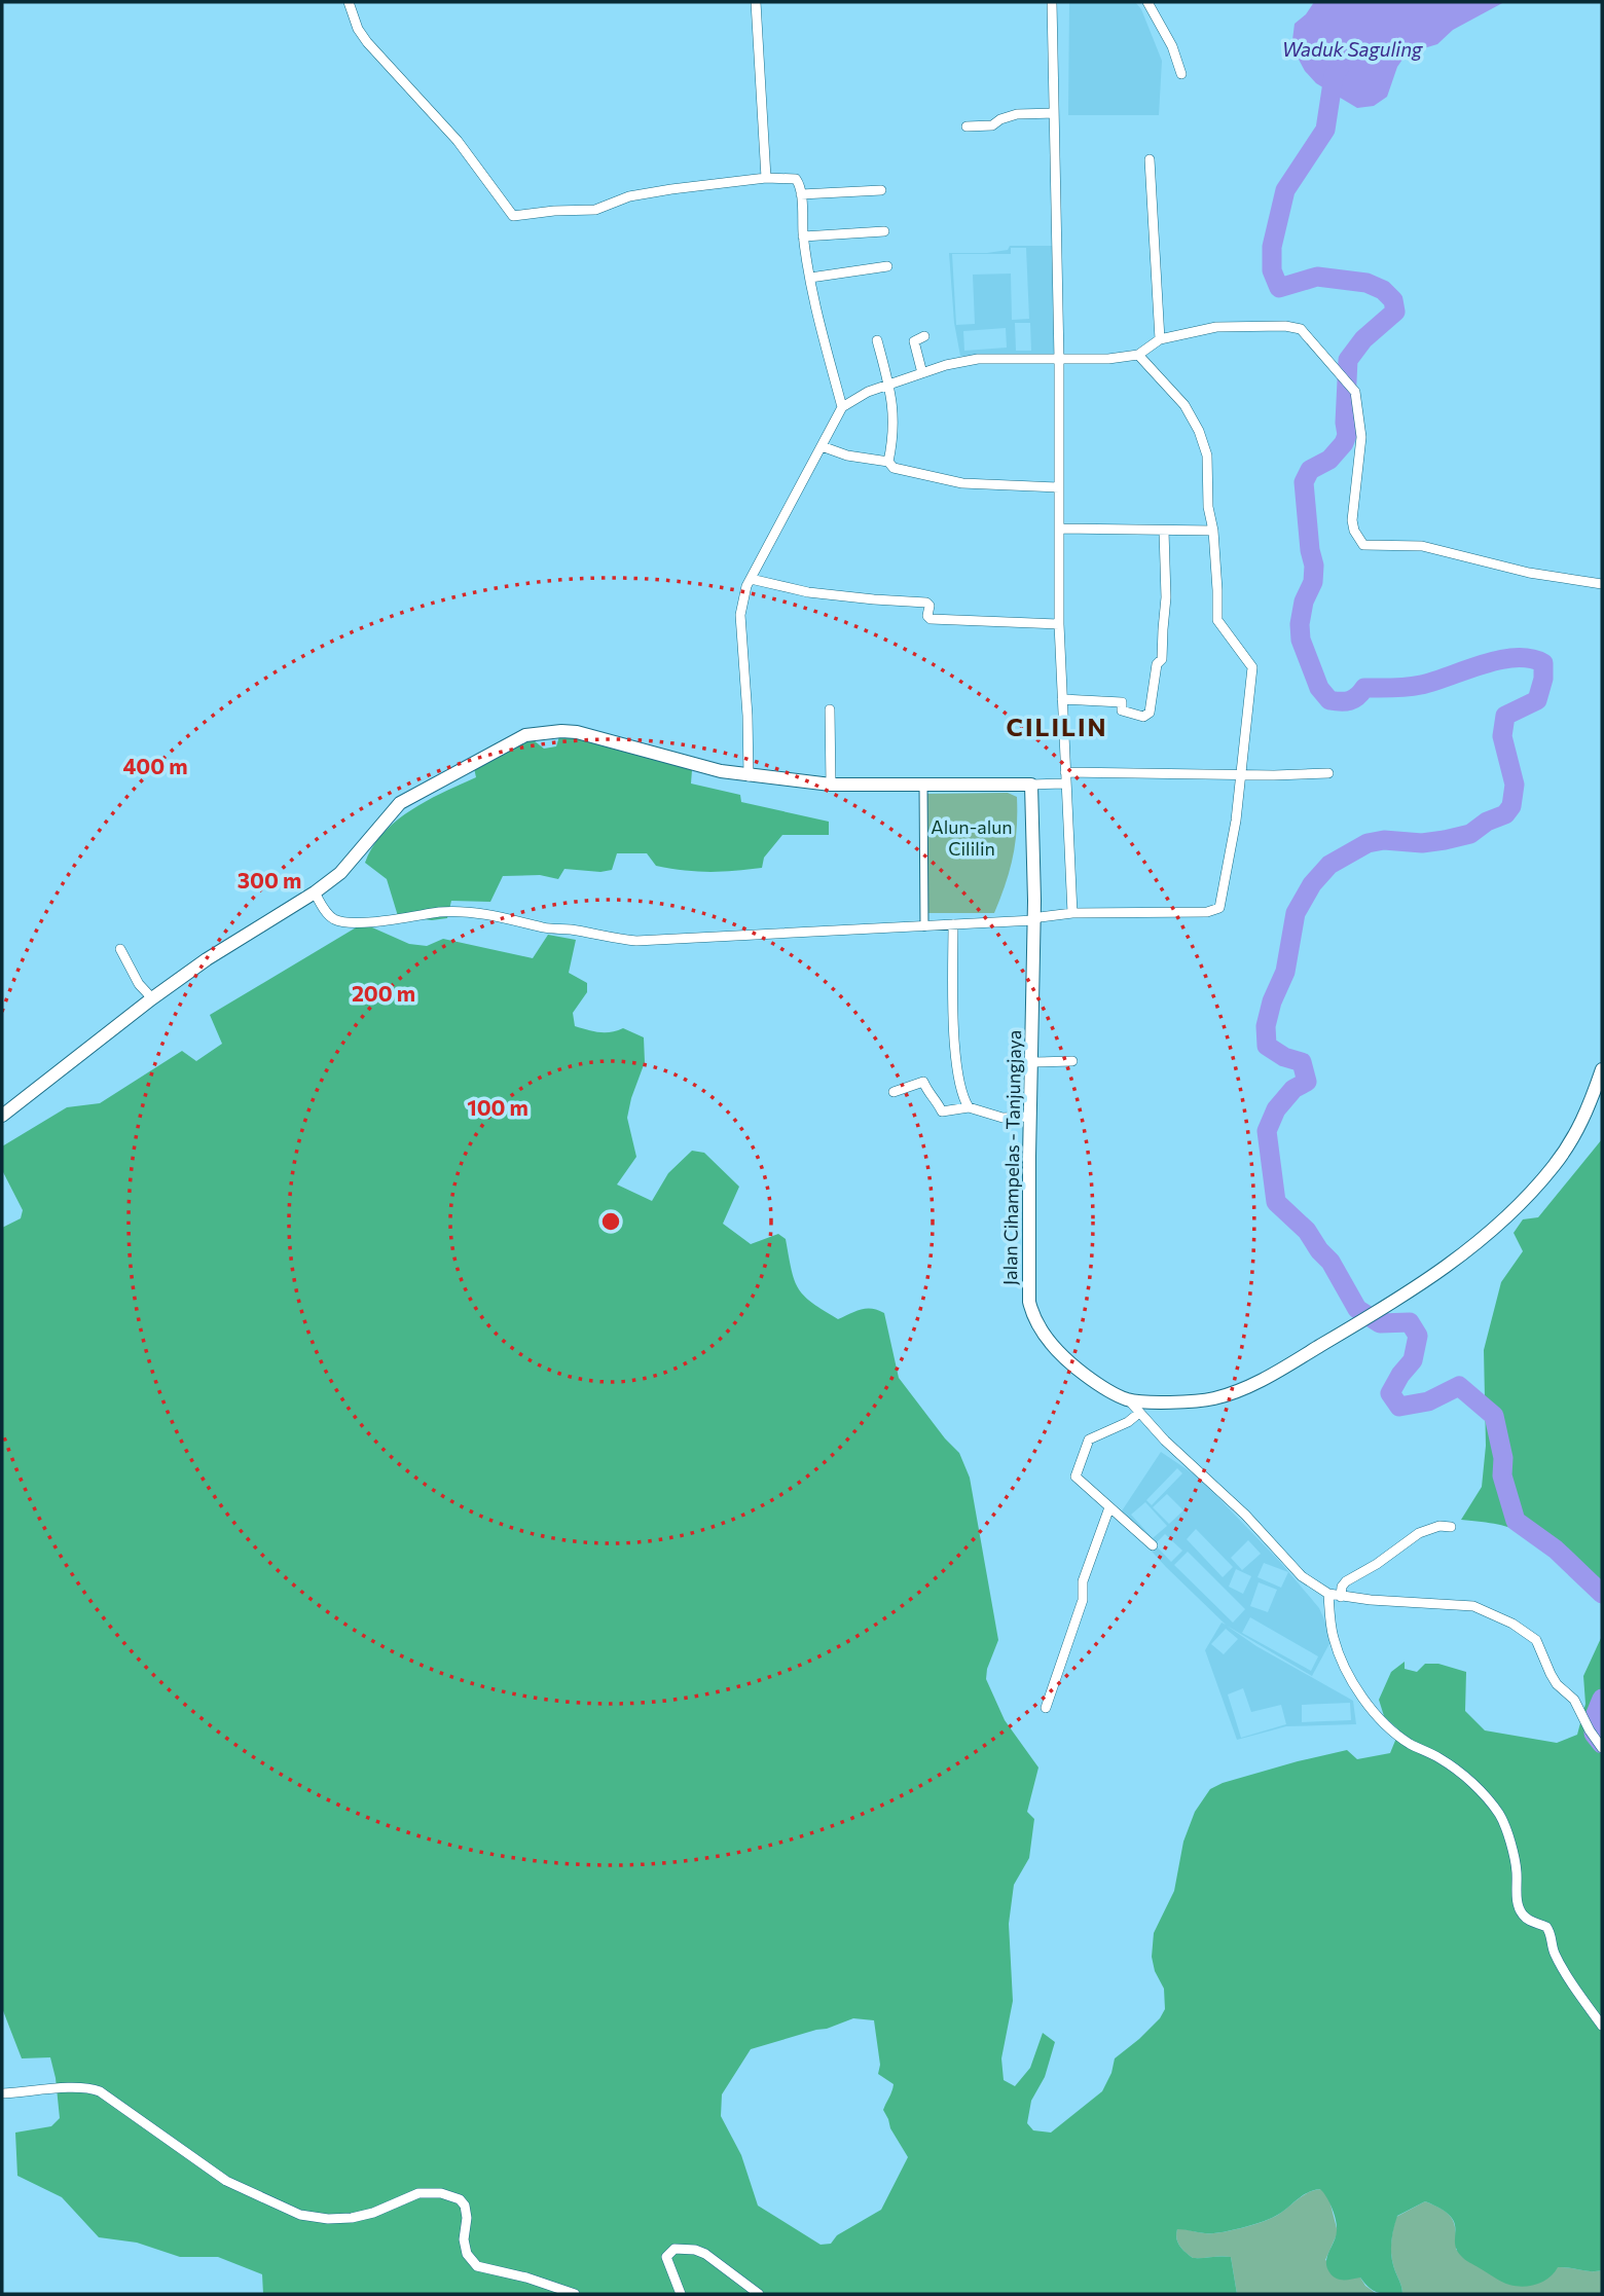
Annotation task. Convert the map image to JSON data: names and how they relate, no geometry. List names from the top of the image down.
{
  "streets": {
    "main road": ["Jalan Cihampelas - Tanjungjaya"]
  },
  "districts": ["CILILIN"],
  "water": ["Waduk Saguling"],
  "parks": ["Alun-alun Cililin"],
  "rings": [
    "400 m",
    "300 m",
    "200 m",
    "100 m"
  ]
}
